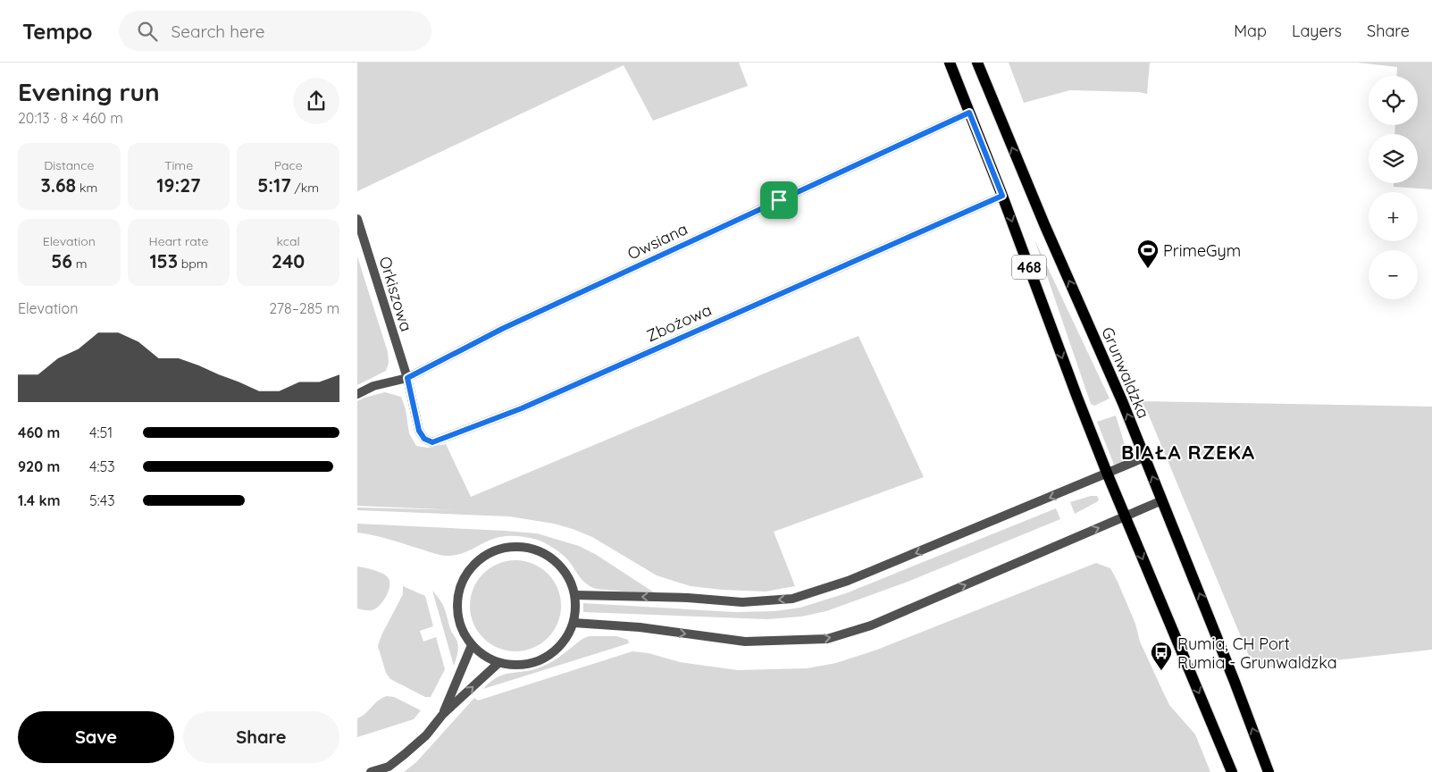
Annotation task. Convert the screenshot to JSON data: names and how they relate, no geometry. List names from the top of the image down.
{
  "streets": {
    "main road": ["468", "Grunwaldzka"],
    "street": ["Owsiana", "Orkiszowa", "Zbożowa"]
  },
  "crossings": [
    ["Owsiana", "468"],
    ["Owsiana", "Orkiszowa"],
    ["Owsiana", "Zbożowa"],
    ["468", "Zbożowa"],
    ["Orkiszowa", "Zbożowa"]
  ],
  "districts": ["BIAŁA RZEKA"],
  "places": {
    "sports": ["PrimeGym"],
    "bus stop": ["Rumia, CH Port Rumia - Grunwaldzka"]
  },
  "page": {
    "header": "Tempo",
    "search": "Search here",
    "nav": ["Map", "Layers", "Share"],
    "heading": ["Evening run", "20:13 · 8 × 460 m"],
    "map_buttons": ["+", "−"],
    "stats": [
      ["Distance", "3.68 km"],
      ["Time", "19:27"],
      ["Pace", "5:17 /km"],
      ["Elevation", "56 m"],
      ["Heart rate", "153 bpm"],
      ["kcal", "240"]
    ],
    "chart": ["Elevation", "278–285 m"],
    "list": [
      {
        "name": "460 m",
        "note": "4:51"
      },
      {
        "name": "920 m",
        "note": "4:53"
      },
      {
        "name": "1.4 km",
        "note": "5:43"
      }
    ],
    "buttons": ["Save", "Share"]
  }
}
